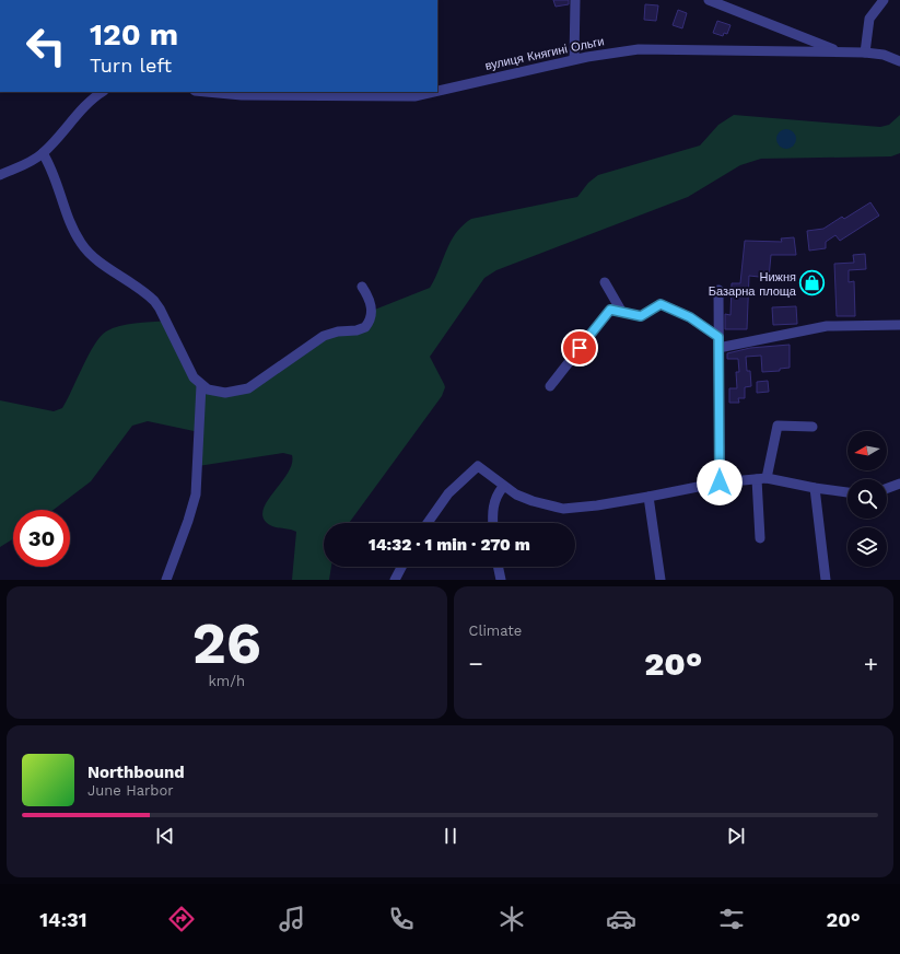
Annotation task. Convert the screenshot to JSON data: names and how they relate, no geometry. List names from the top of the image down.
{
  "streets": {
    "street": ["вулиця Княгині Ольги"]
  },
  "places": {
    "shop": ["Нижня Базарна площа"]
  },
  "north": "left",
  "page": {
    "turn": ["120 m", "Turn left"],
    "limit": "30",
    "trip": "14:32 · 1 min · 270 m",
    "tile": [
      ["26", "km/h"],
      "Climate"
    ],
    "heat": ["−", "20°", "+"],
    "song": ["Northbound", "June Harbor"],
    "tabs": ["14:31", "20°"]
  }
}
